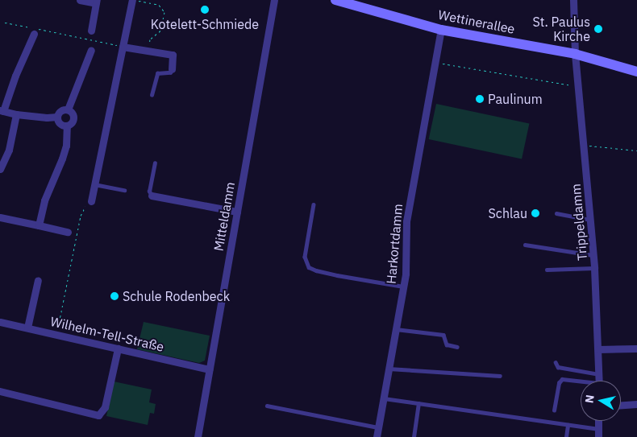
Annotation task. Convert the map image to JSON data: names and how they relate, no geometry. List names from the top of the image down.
{
  "streets": {
    "street": [
      "Wettinerallee",
      "Mitteldamm",
      "Trippeldamm",
      "Harkortdamm",
      "Wilhelm-Tell-Straße"
    ]
  },
  "crossings": [
    ["Wettinerallee", "Trippeldamm"],
    ["Wettinerallee", "Harkortdamm"],
    ["Mitteldamm", "Wilhelm-Tell-Straße"]
  ],
  "places": [
    "Kotelett-Schmiede",
    "St. Paulus Kirche",
    "Paulinum",
    "Schlau",
    "Schule Rodenbeck"
  ],
  "north": "left"
}
